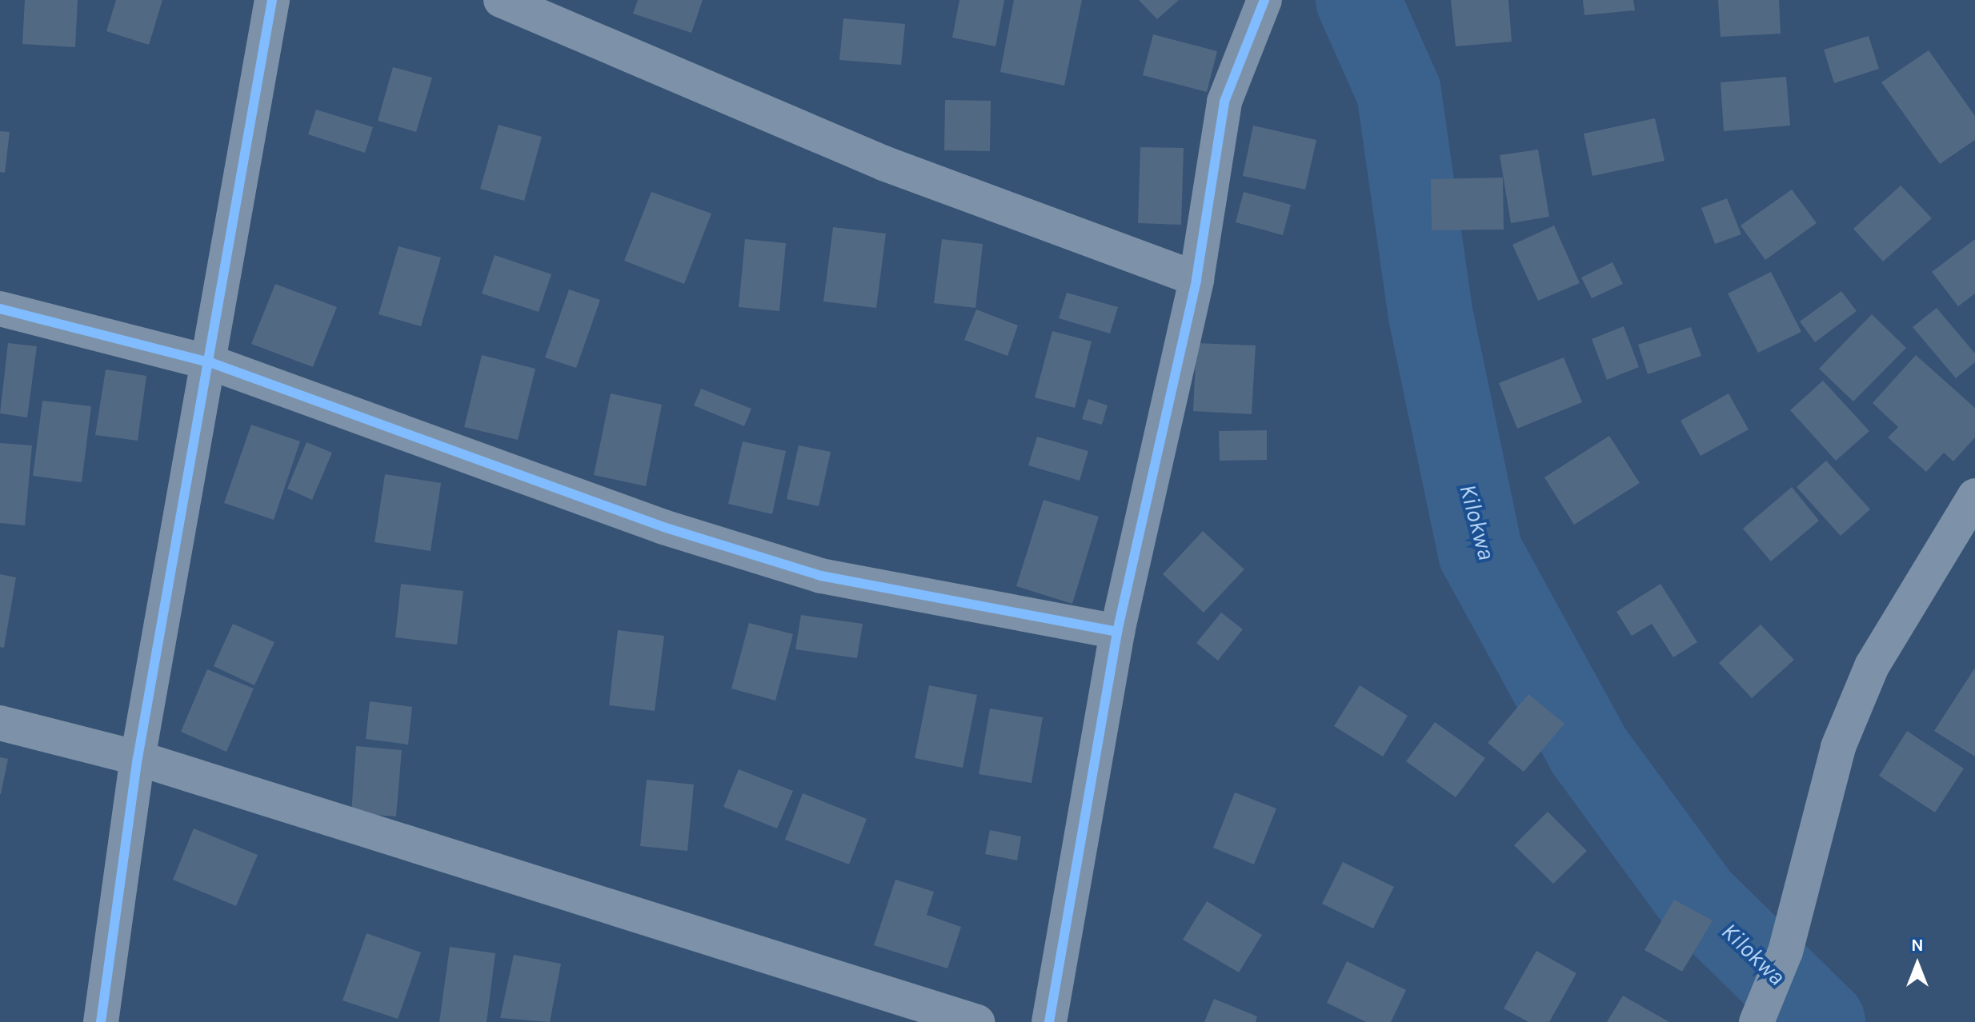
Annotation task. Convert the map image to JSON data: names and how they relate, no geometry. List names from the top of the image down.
{
  "water": ["Kilokwa"],
  "north": "top"
}
